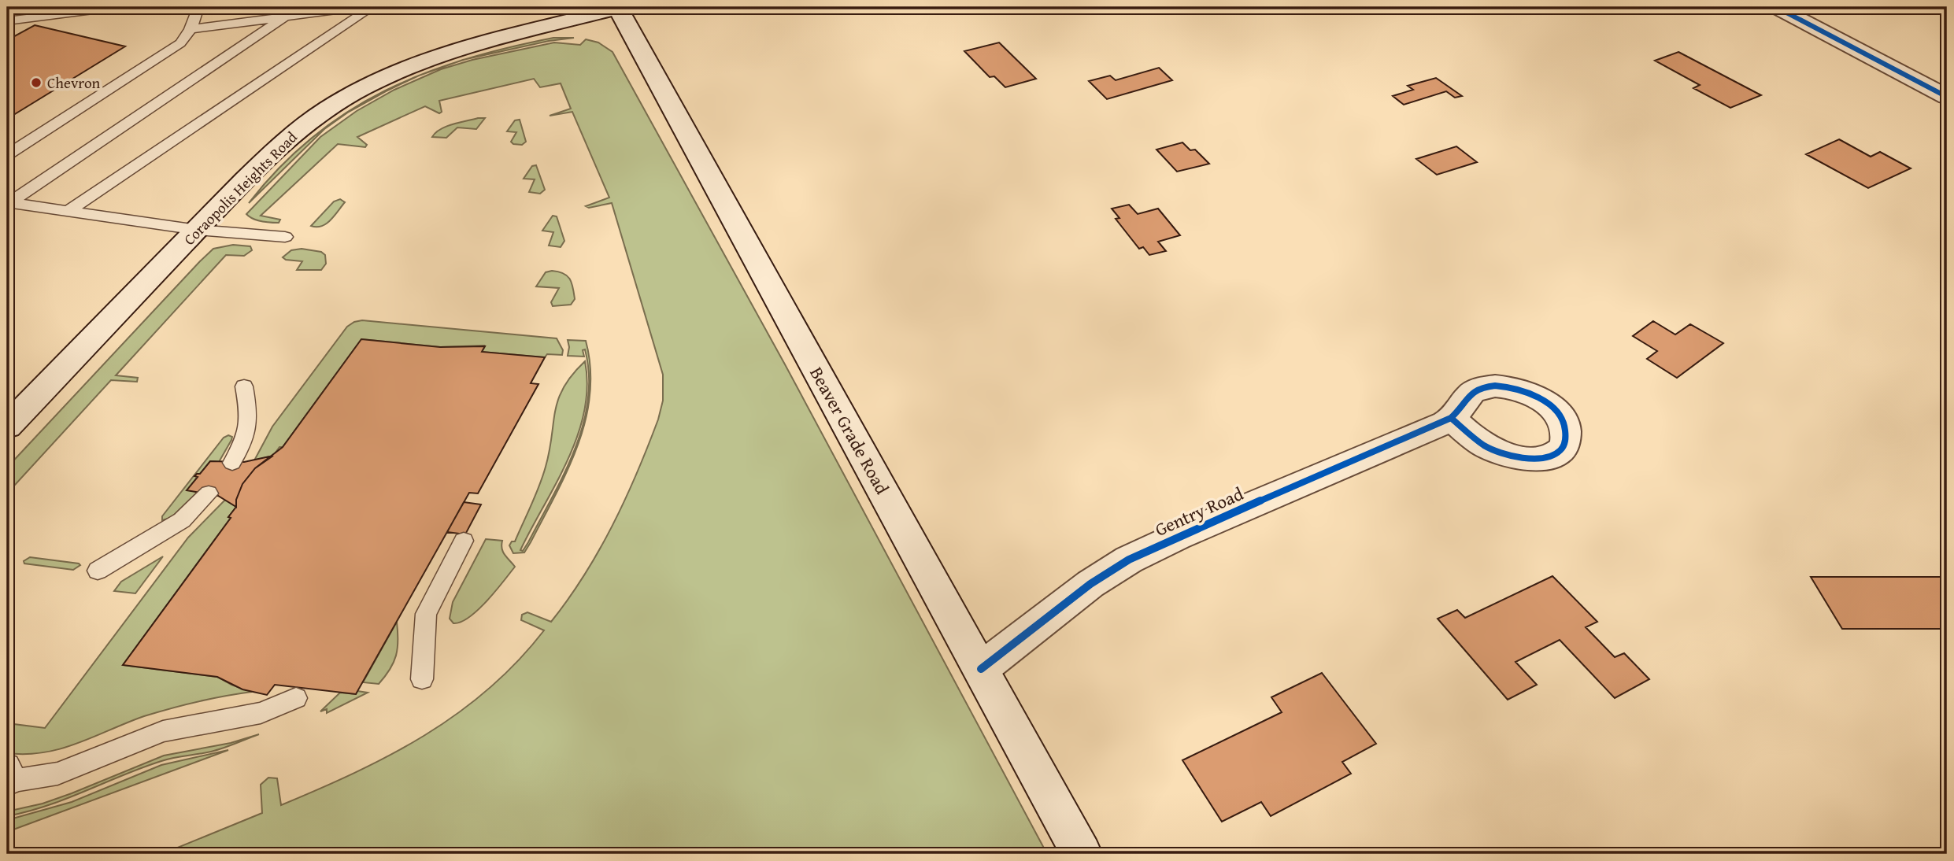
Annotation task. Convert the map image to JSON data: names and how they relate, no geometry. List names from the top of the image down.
{
  "streets": {
    "main road": ["Coraopolis Heights Road", "Beaver Grade Road", "Gentry Road"]
  },
  "crossings": [
    ["Coraopolis Heights Road", "Beaver Grade Road"],
    ["Beaver Grade Road", "Gentry Road"]
  ],
  "places": ["Chevron"]
}
